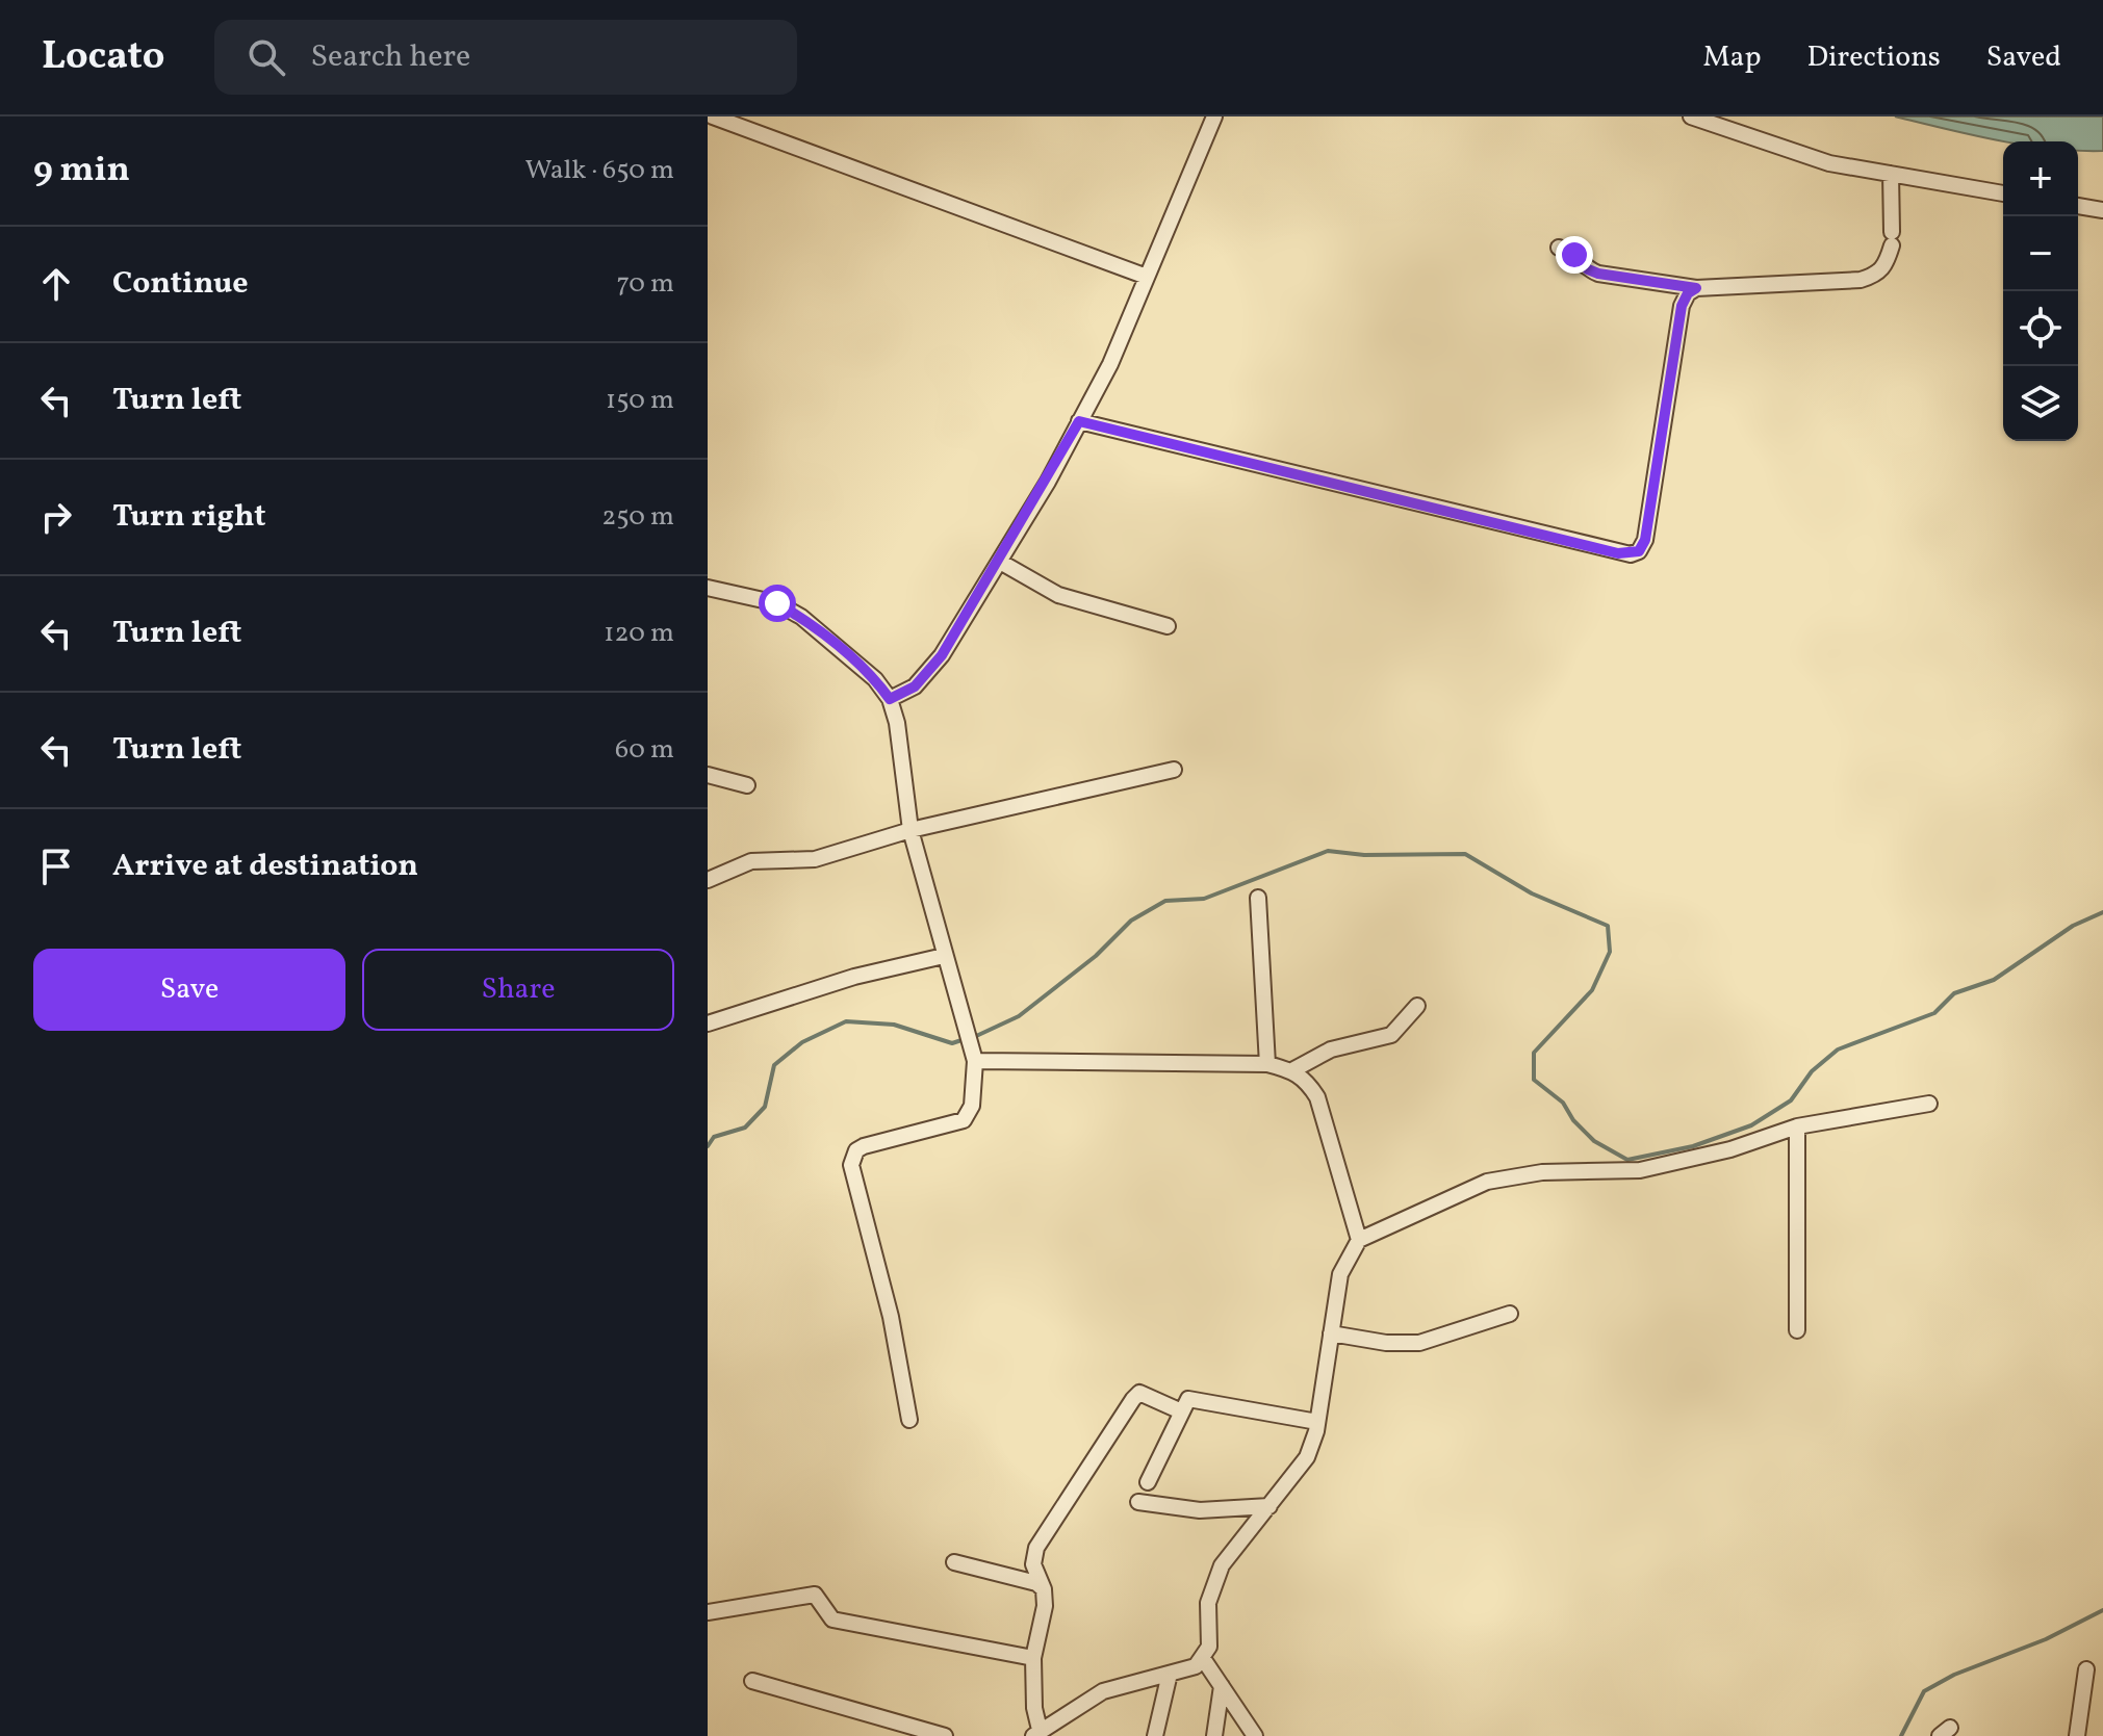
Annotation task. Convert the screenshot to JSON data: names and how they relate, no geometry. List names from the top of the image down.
{
  "page": {
    "header": "Locato",
    "search": "Search here",
    "nav": ["Map", "Directions", "Saved"],
    "heading": ["9 min", "Walk · 650 m"],
    "map_buttons": ["+", "−"],
    "list": [
      ["Continue", "70 m"],
      ["Turn left", "150 m"],
      ["Turn right", "250 m"],
      ["Turn left", "120 m"],
      ["Turn left", "60 m"],
      "Arrive at destination"
    ],
    "buttons": ["Save", "Share"]
  }
}
